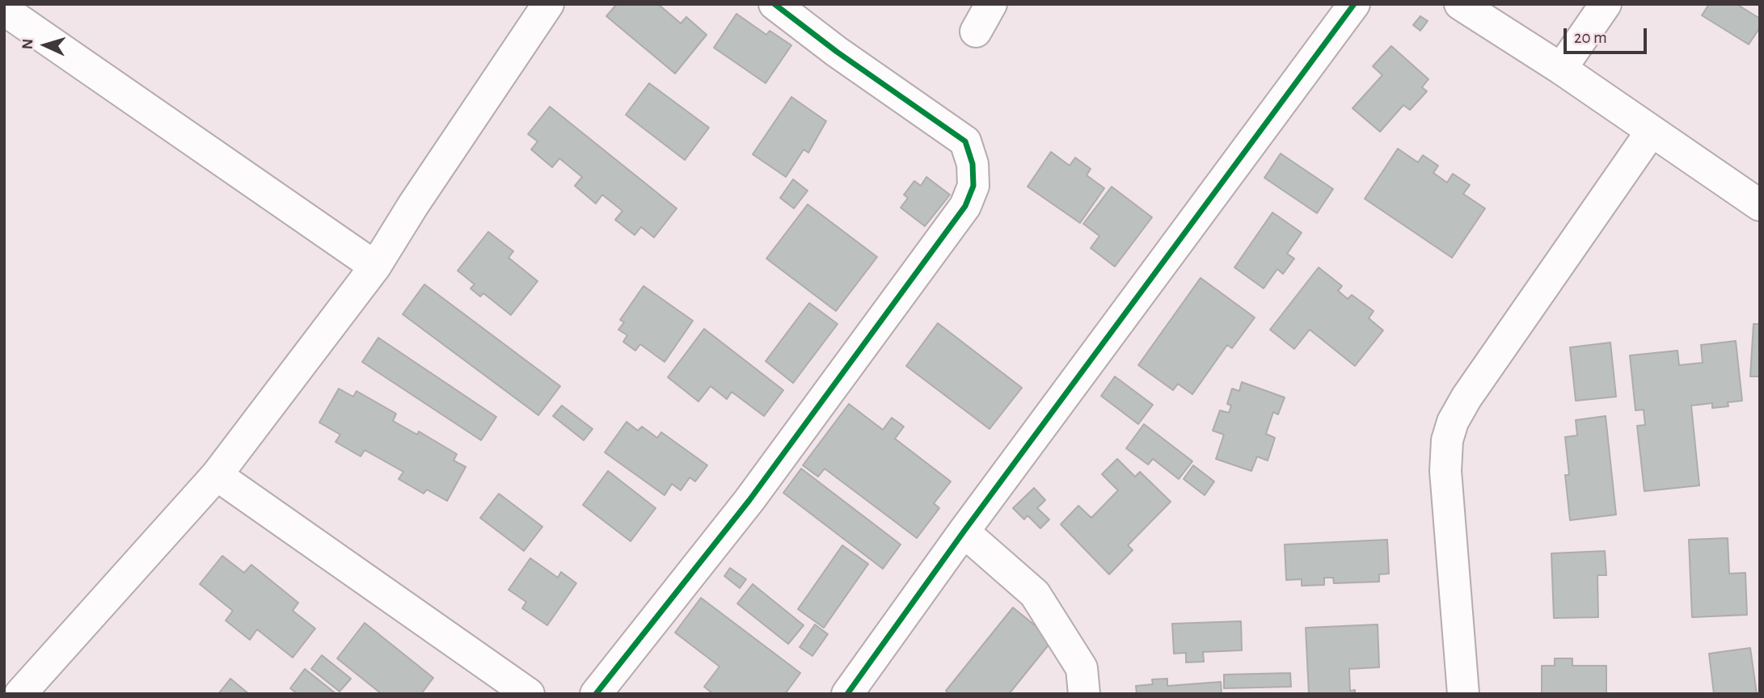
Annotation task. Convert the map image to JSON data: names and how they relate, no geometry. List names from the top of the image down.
{
  "scale_bar": "20 m",
  "north": "left"
}
